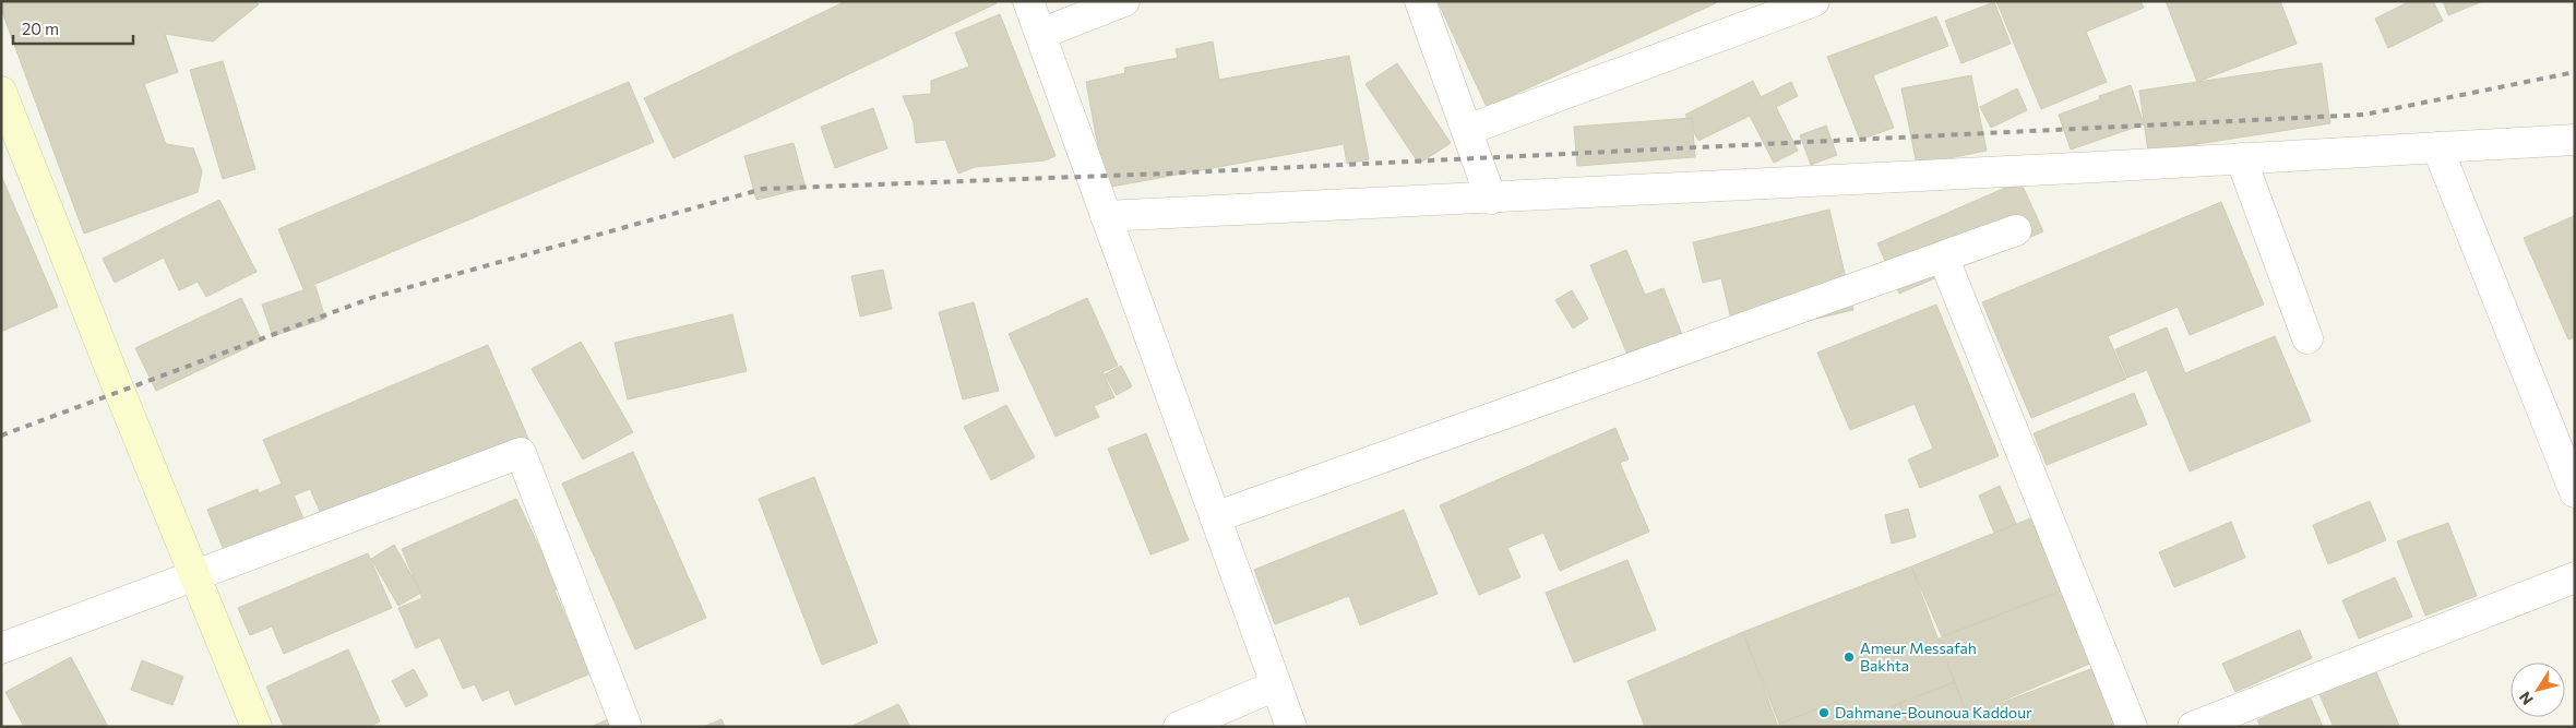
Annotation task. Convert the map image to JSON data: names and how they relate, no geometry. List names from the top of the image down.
{
  "places": ["Ameur Messafah Bakhta", "Dahmane-Bounoua Kaddour"],
  "scale_bar": "20 m",
  "north": "bottom left"
}
